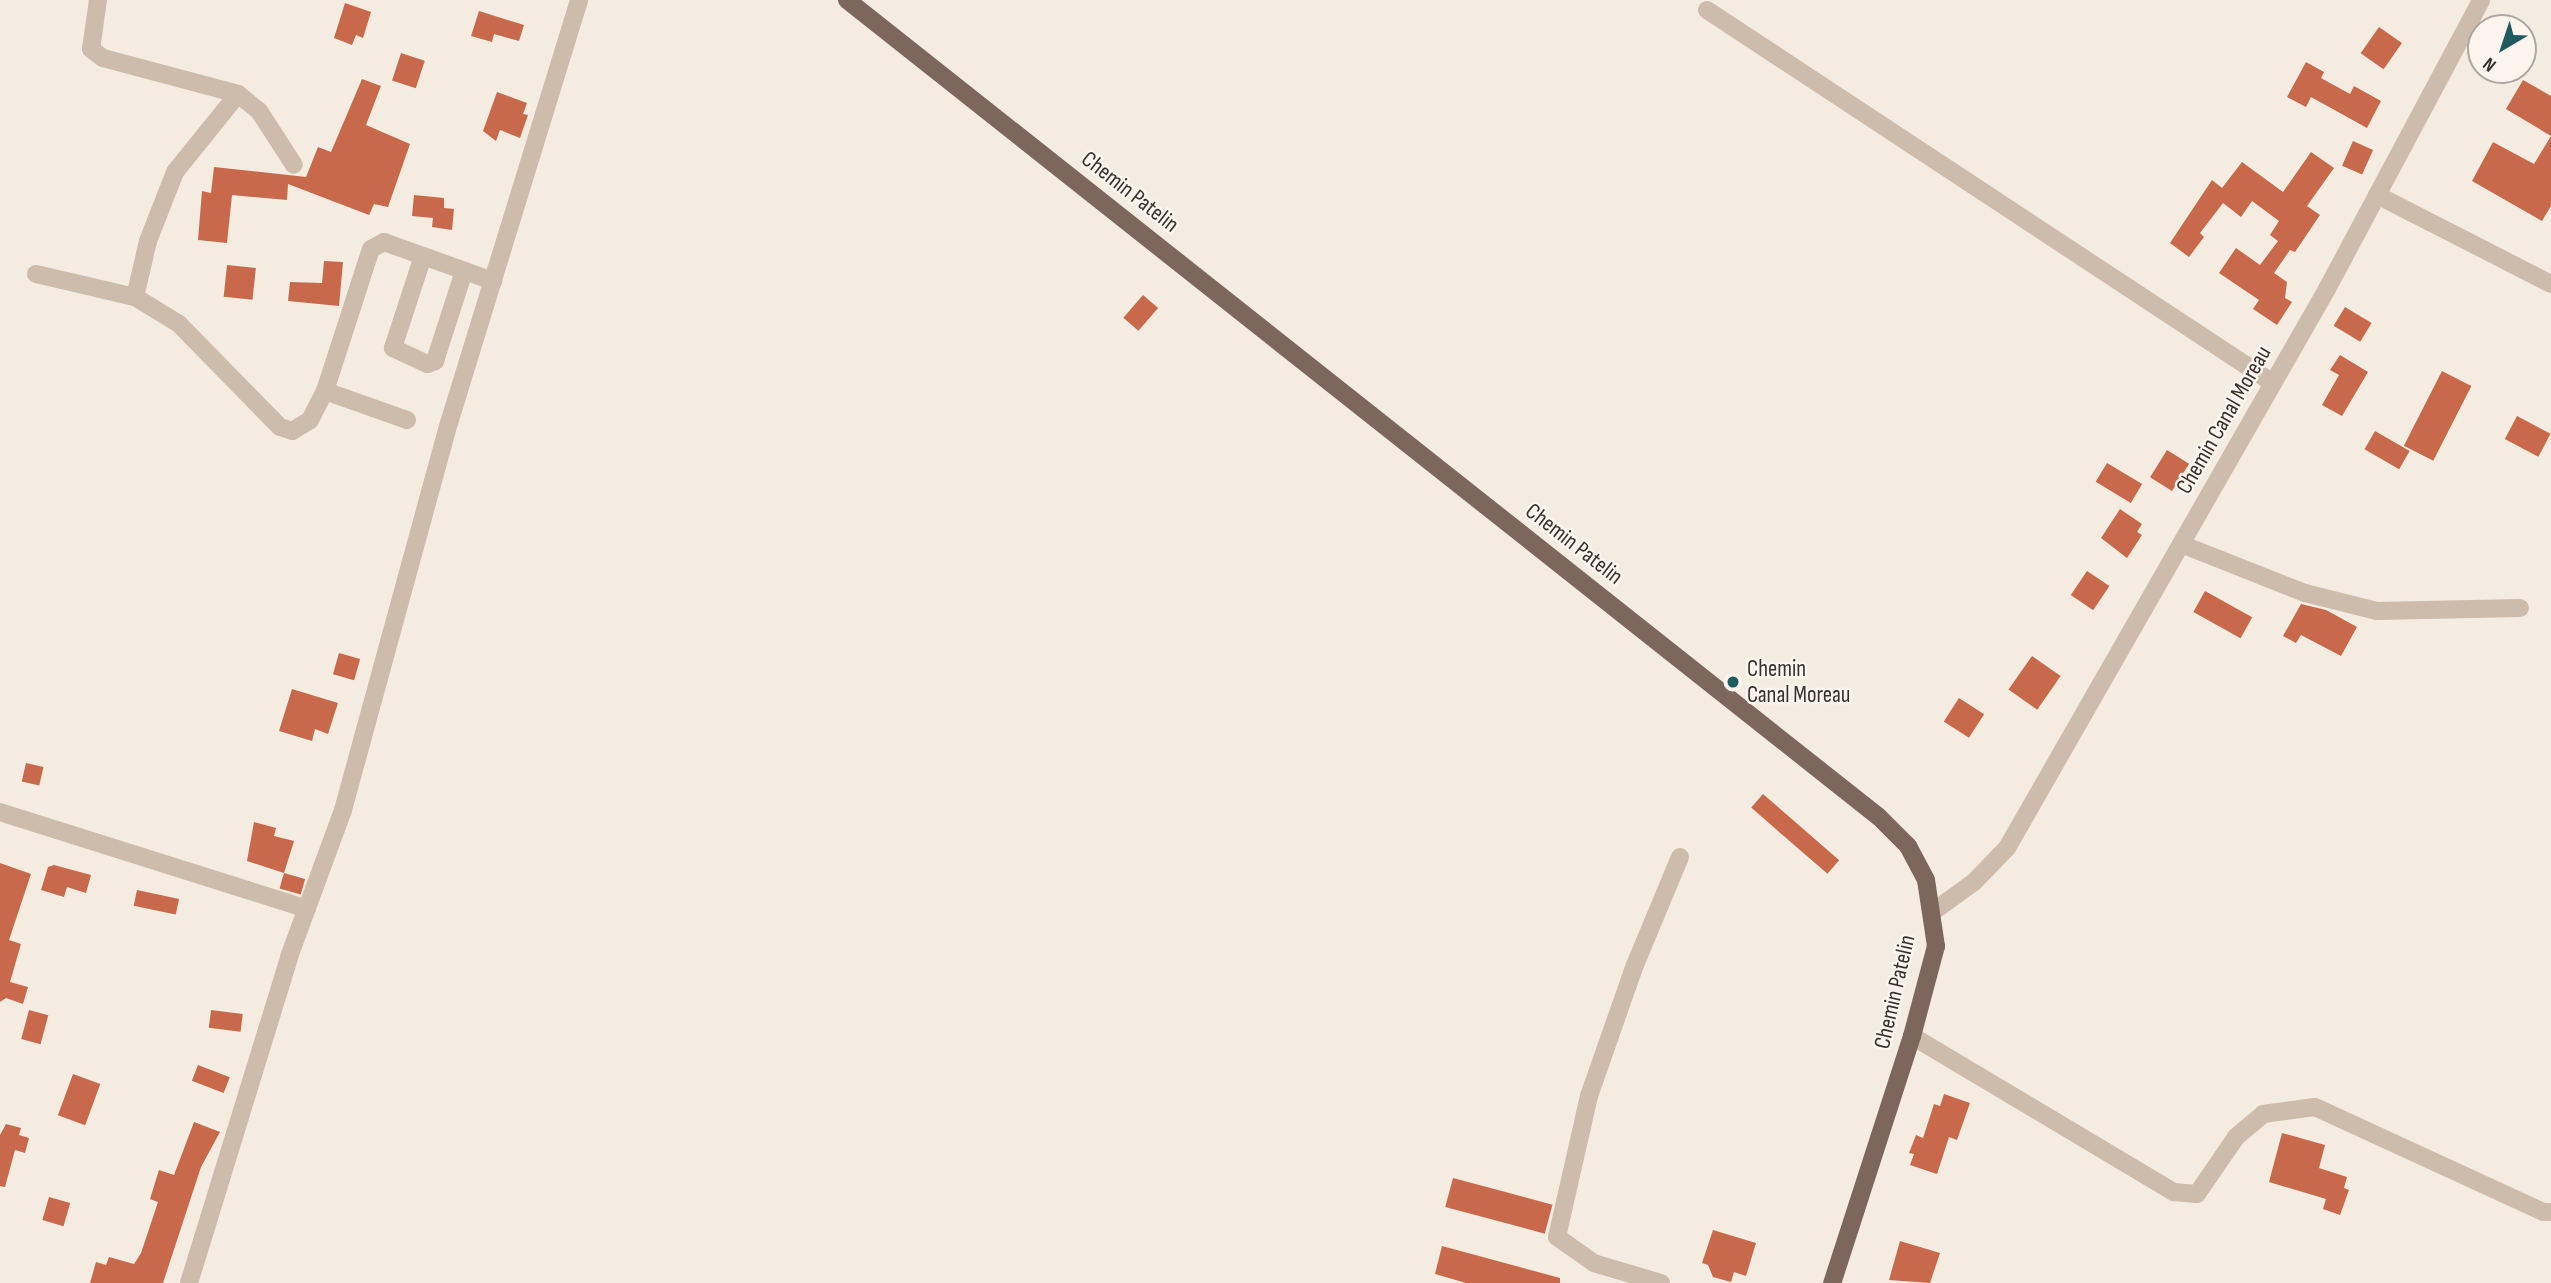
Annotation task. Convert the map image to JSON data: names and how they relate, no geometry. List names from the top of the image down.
{
  "streets": {
    "main road": ["Chemin Patelin"],
    "street": ["Chemin Canal Moreau"]
  },
  "crossings": [
    ["Chemin Patelin", "Chemin Canal Moreau"]
  ],
  "places": ["Chemin Canal Moreau"],
  "north": "bottom left"
}
